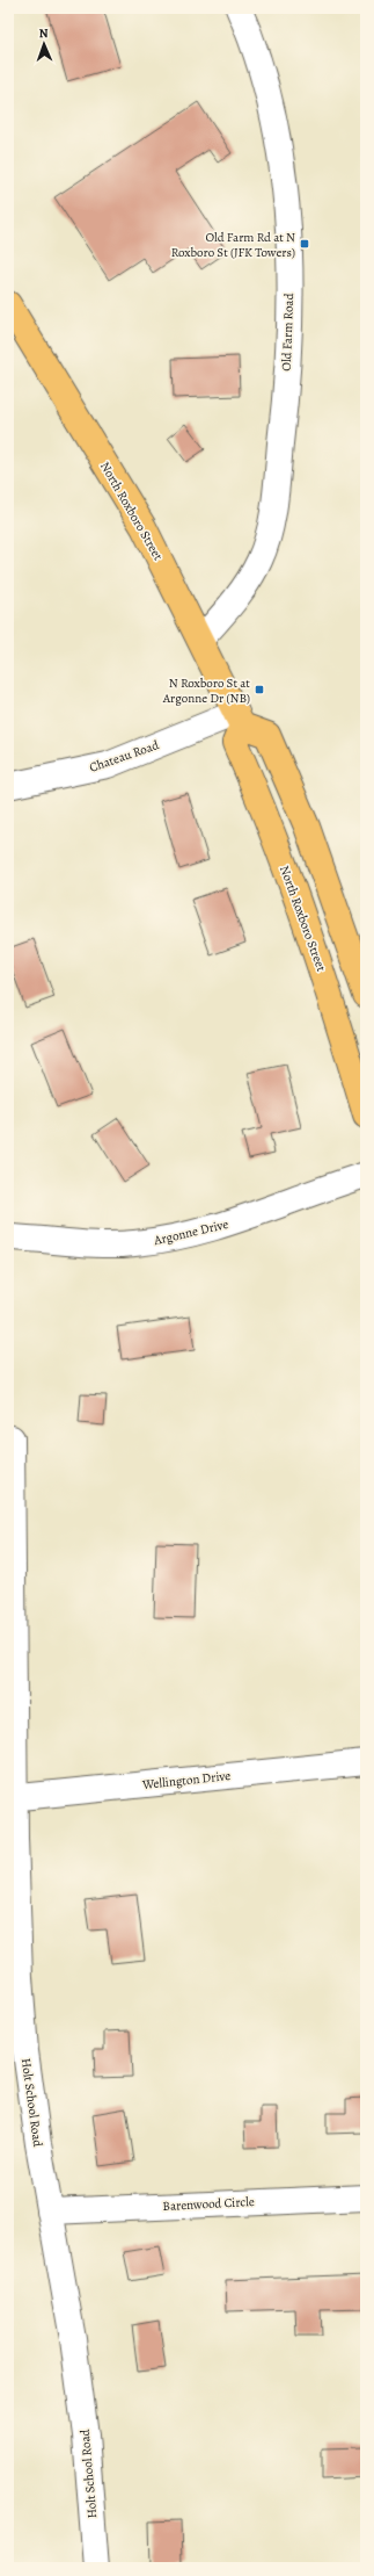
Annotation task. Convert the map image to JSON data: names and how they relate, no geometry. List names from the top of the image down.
{
  "streets": {
    "highway": ["North Roxboro Street"],
    "street": [
      "Old Farm Road",
      "Chateau Road",
      "Argonne Drive",
      "Wellington Drive",
      "Holt School Road",
      "Barenwood Circle"
    ]
  },
  "crossings": [
    ["Old Farm Road", "North Roxboro Street"],
    ["North Roxboro Street", "Chateau Road"],
    ["Wellington Drive", "Holt School Road"],
    ["Holt School Road", "Barenwood Circle"]
  ],
  "places": {
    "transit": ["Old Farm Rd at N Roxboro St (JFK Towers)", "N Roxboro St at Argonne Dr (NB)"]
  },
  "north": "top"
}
